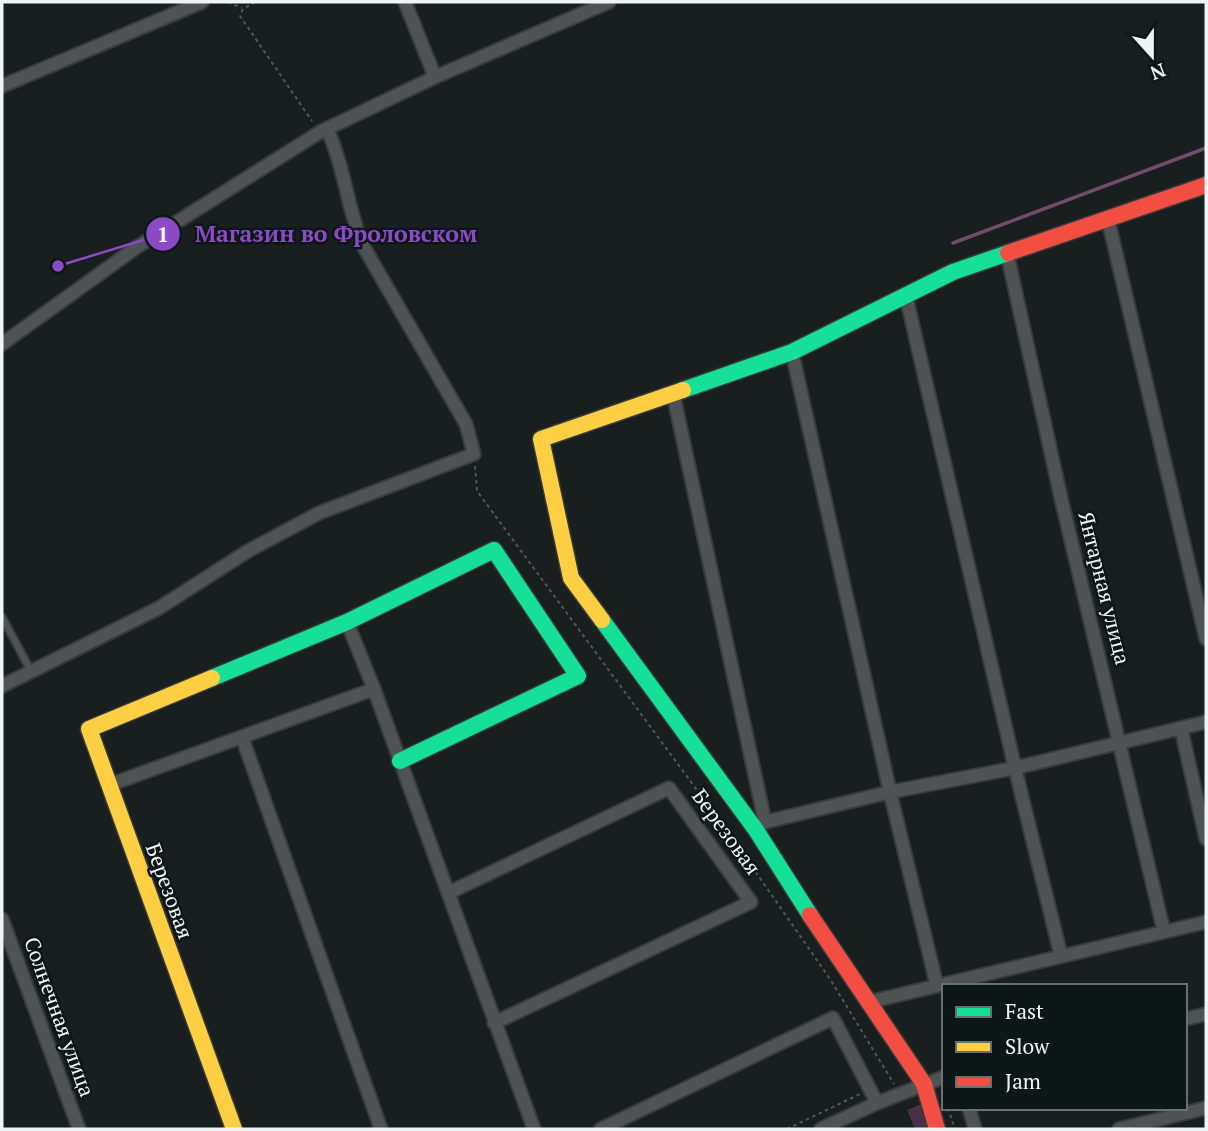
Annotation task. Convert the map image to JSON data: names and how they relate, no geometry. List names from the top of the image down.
{
  "streets": {
    "street": ["Янтарная улица", "Березовая", "Солнечная улица"]
  },
  "places": ["Магазин во Фроловском"],
  "legend": ["Fast", "Slow", "Jam"],
  "north": "bottom"
}
